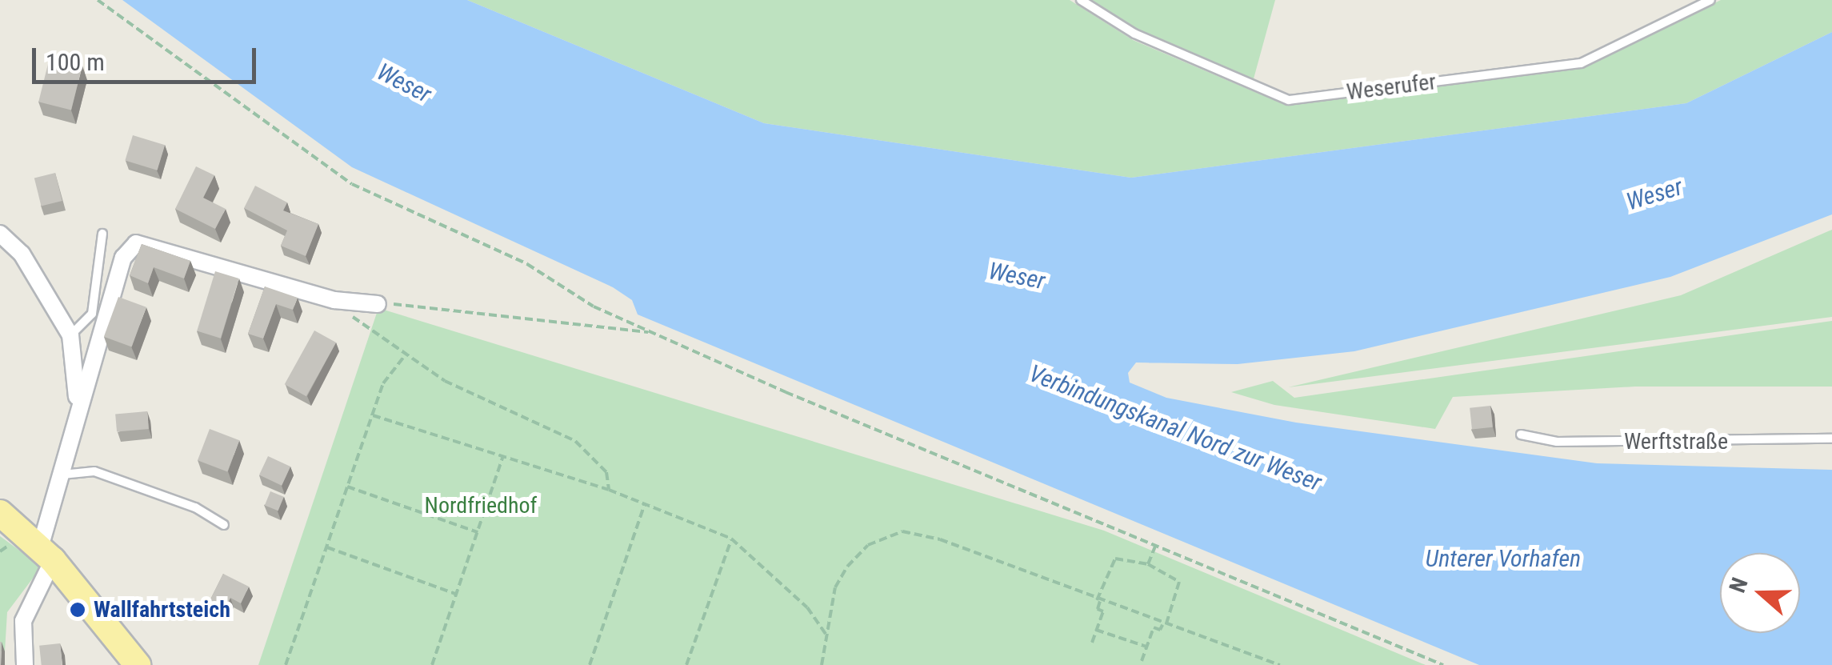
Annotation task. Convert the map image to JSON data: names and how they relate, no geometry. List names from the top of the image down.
{
  "streets": {
    "lane": ["Weserufer", "Werftstraße"]
  },
  "water": ["Weser", "Verbindungskanal Nord zur Weser", "Unterer Vorhafen"],
  "parks": ["Nordfriedhof"],
  "places": ["Wallfahrtsteich"],
  "scale_bar": "100 m",
  "north": "left"
}
